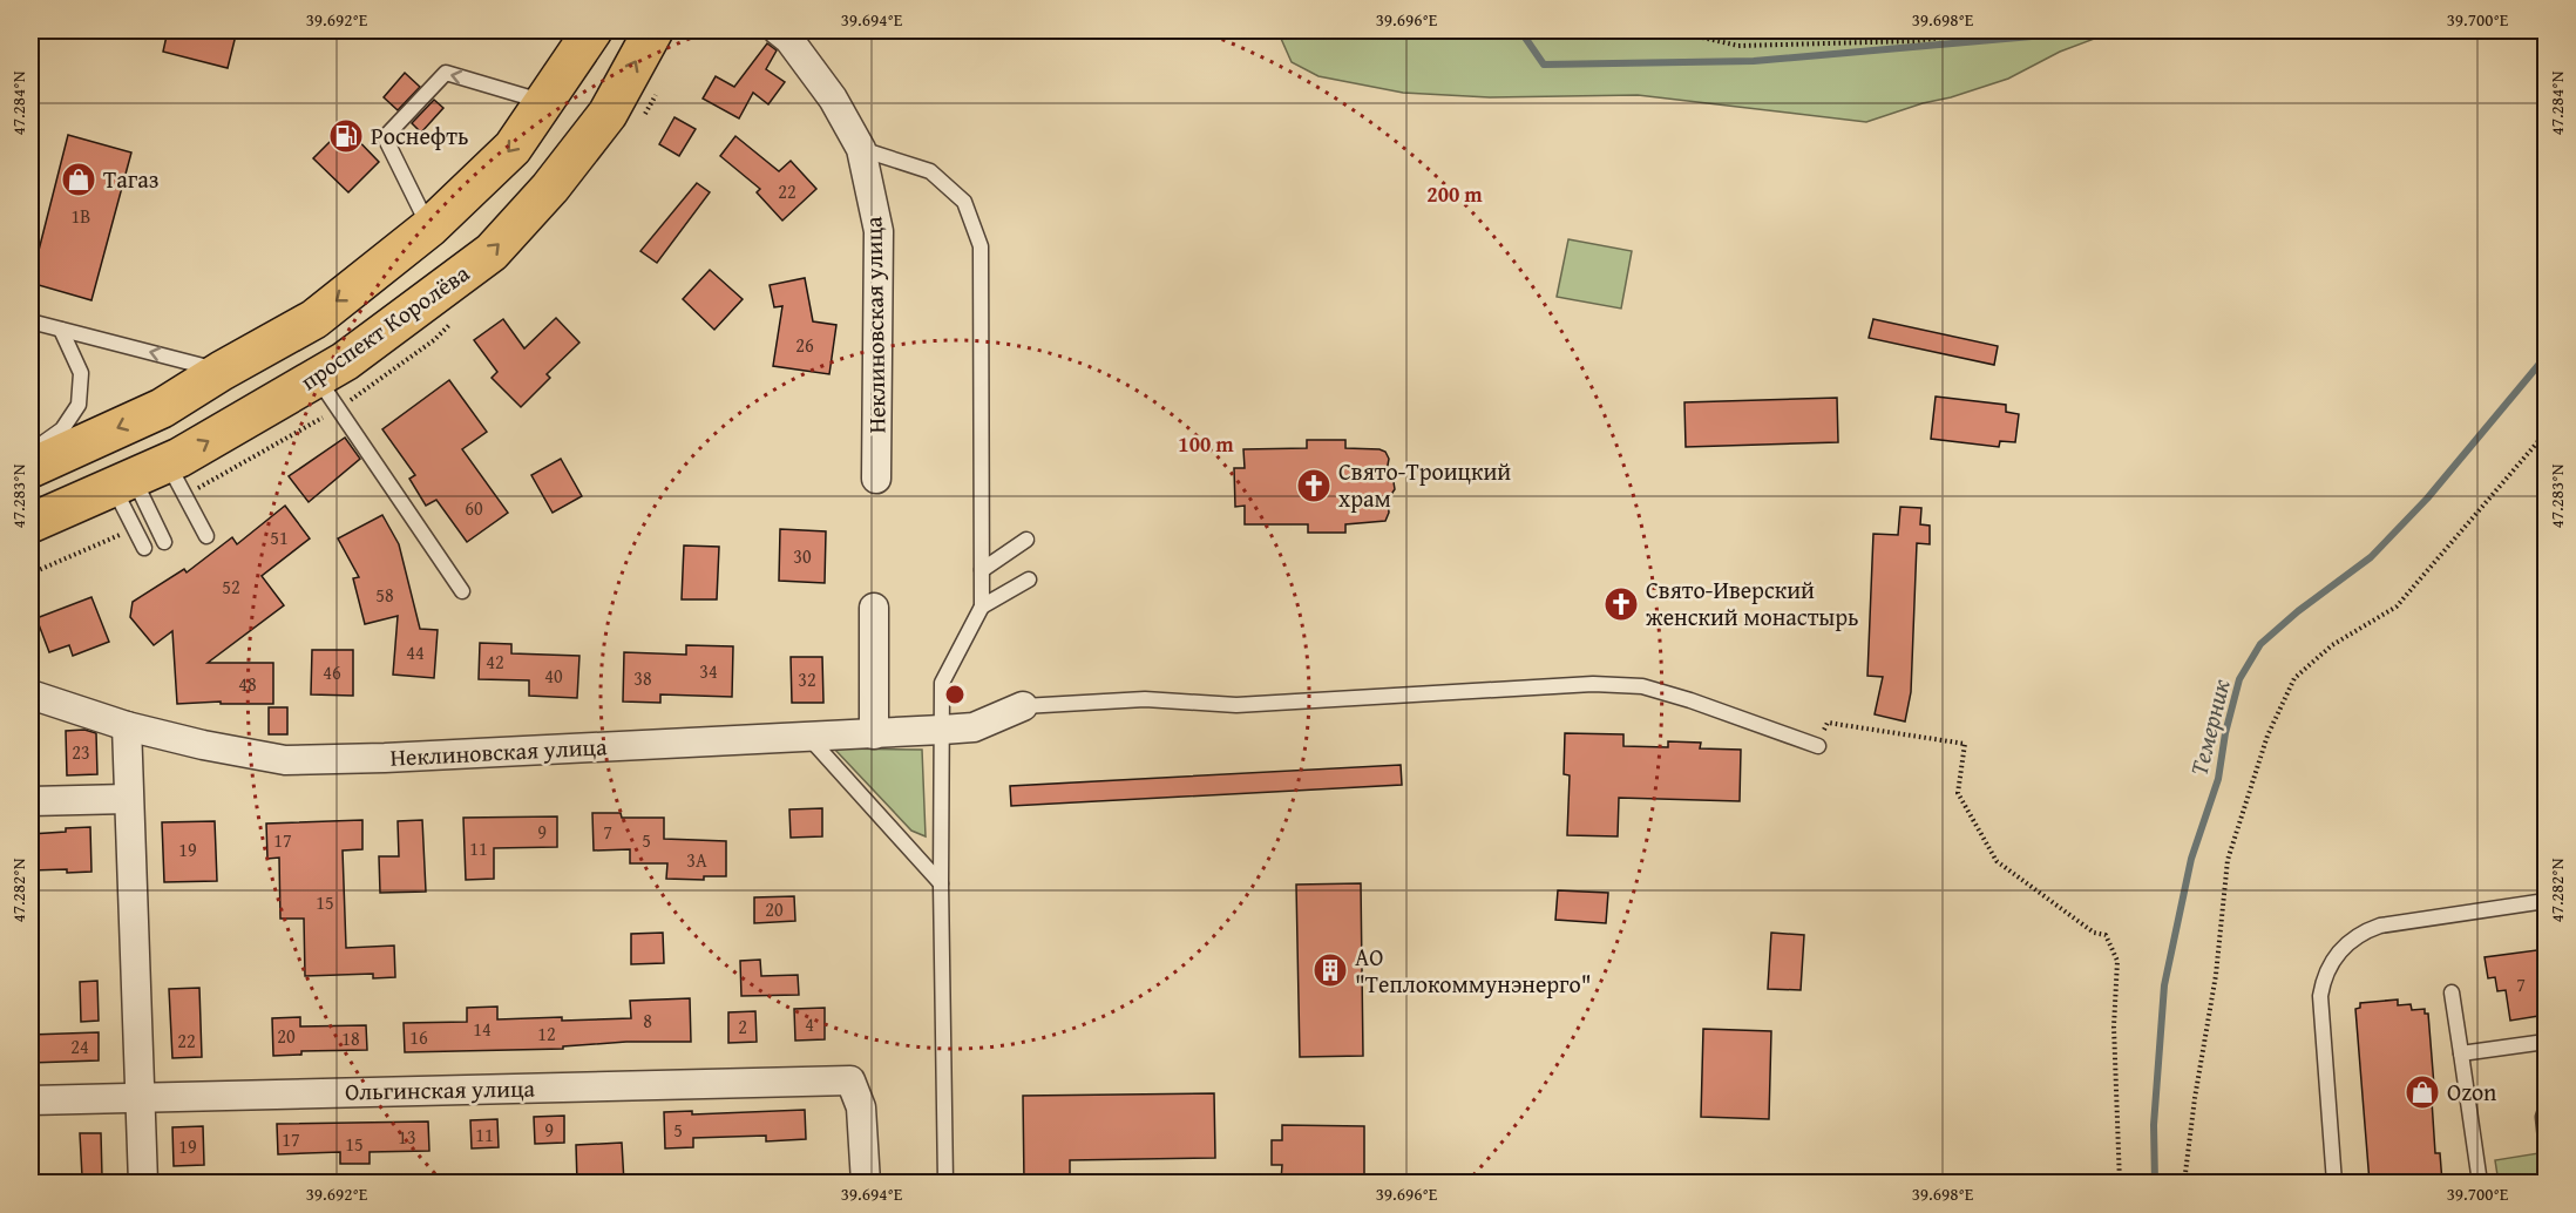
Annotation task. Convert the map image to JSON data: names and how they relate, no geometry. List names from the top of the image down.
{
  "streets": {
    "main road": ["проспект Королёва"],
    "street": ["Неклиновская улица", "Ольгинская улица"]
  },
  "water": ["Темерник"],
  "places": {
    "fuel station": ["Роснефть"],
    "shop": ["Тагаз", "Ozon"],
    "church": ["Свято-Троицкий храм", "Свято-Иверский женский монастырь"],
    "building": ["АО \"Теплокоммунэнерго\""]
  },
  "house_numbers": [
    "22",
    "1В",
    "26",
    "60",
    "51",
    "30",
    "52",
    "58",
    "44",
    "42",
    "34",
    "46",
    "40",
    "38",
    "32",
    "48",
    "23",
    "9",
    "7",
    "17",
    "5",
    "11",
    "19",
    "3А",
    "15",
    "20",
    "7",
    "8",
    "4",
    "2",
    "14",
    "12",
    "20",
    "16",
    "18",
    "22",
    "24",
    "9",
    "5",
    "11",
    "13",
    "17",
    "15",
    "19"
  ],
  "coordinates": [
    "39.692°E",
    "39.694°E",
    "39.696°E",
    "39.698°E",
    "39.700°E",
    "47.284°N",
    "47.283°N",
    "47.282°N"
  ],
  "rings": ["200 m", "100 m"]
}
